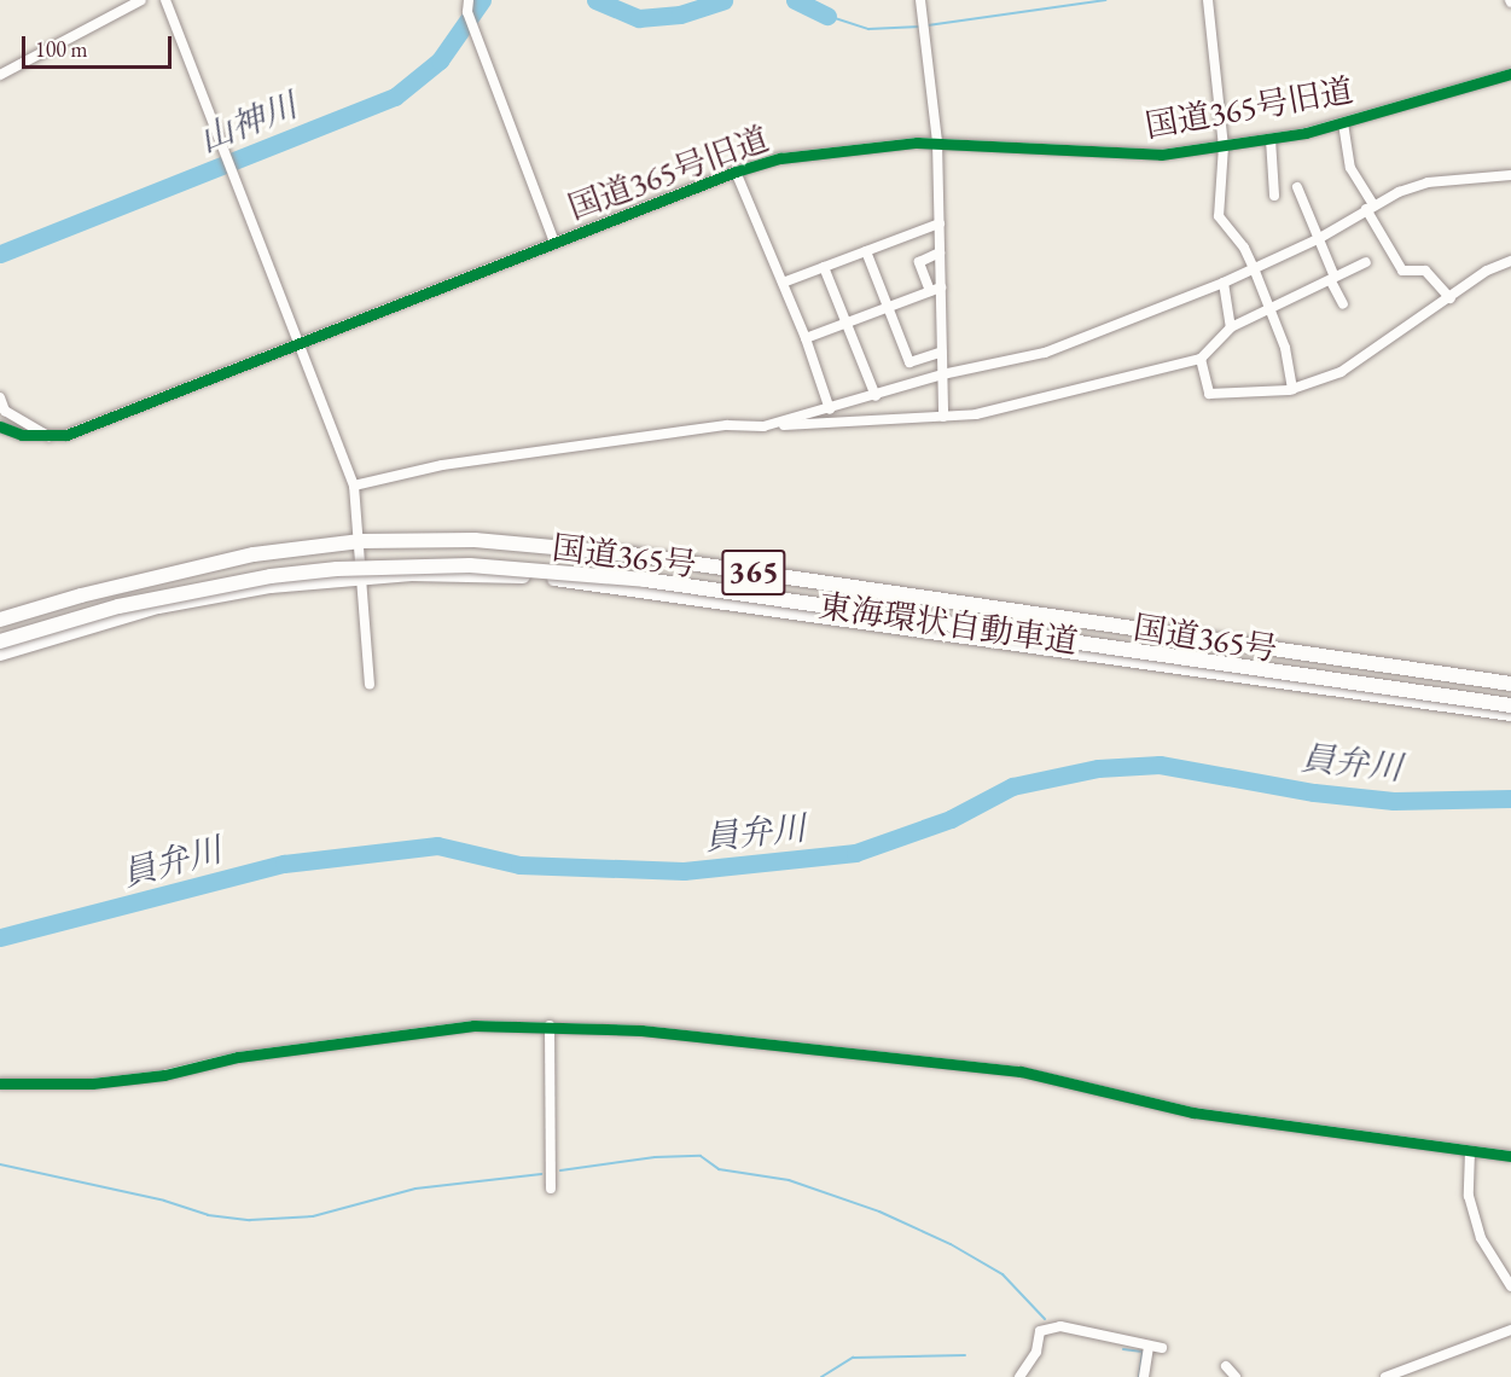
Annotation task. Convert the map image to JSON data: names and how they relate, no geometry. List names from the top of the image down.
{
  "streets": {
    "highway": ["国道365号", "365", "東海環状自動車道"],
    "street": ["国道365号旧道"]
  },
  "water": ["山神川", "員弁川"],
  "scale_bar": "100 m"
}
